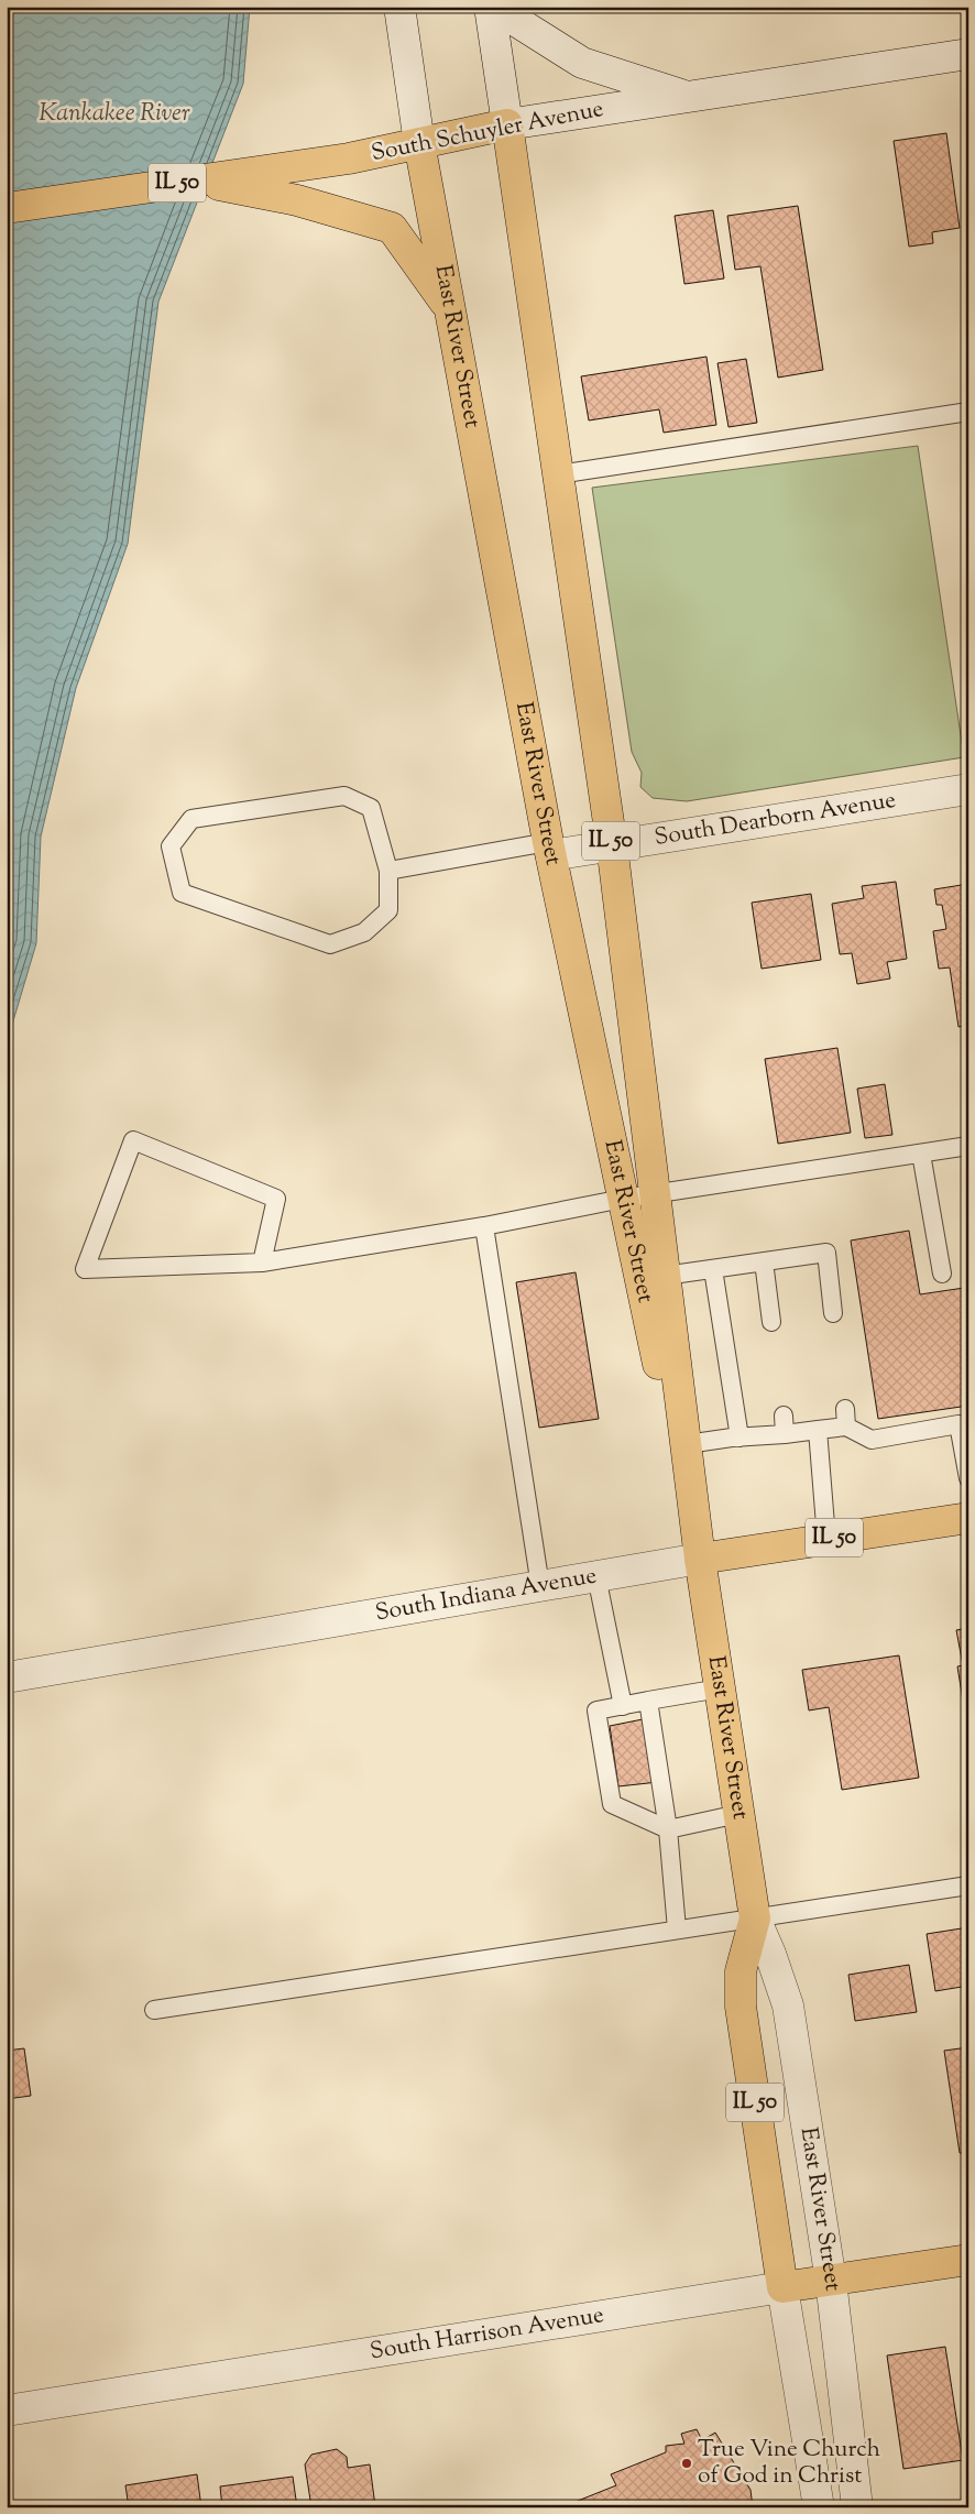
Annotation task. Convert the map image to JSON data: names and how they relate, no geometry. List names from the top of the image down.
{
  "streets": {
    "main road": [
      "South Schuyler Avenue",
      "IL 50",
      "East River Street",
      "South Indiana Avenue",
      "South Harrison Avenue"
    ],
    "street": ["South Dearborn Avenue"]
  },
  "crossings": [
    ["South Schuyler Avenue", "East River Street"],
    ["East River Street", "South Dearborn Avenue"],
    ["East River Street", "South Indiana Avenue"],
    ["East River Street", "South Harrison Avenue"]
  ],
  "water": ["Kankakee River"],
  "places": ["True Vine Church of God in Christ"]
}
